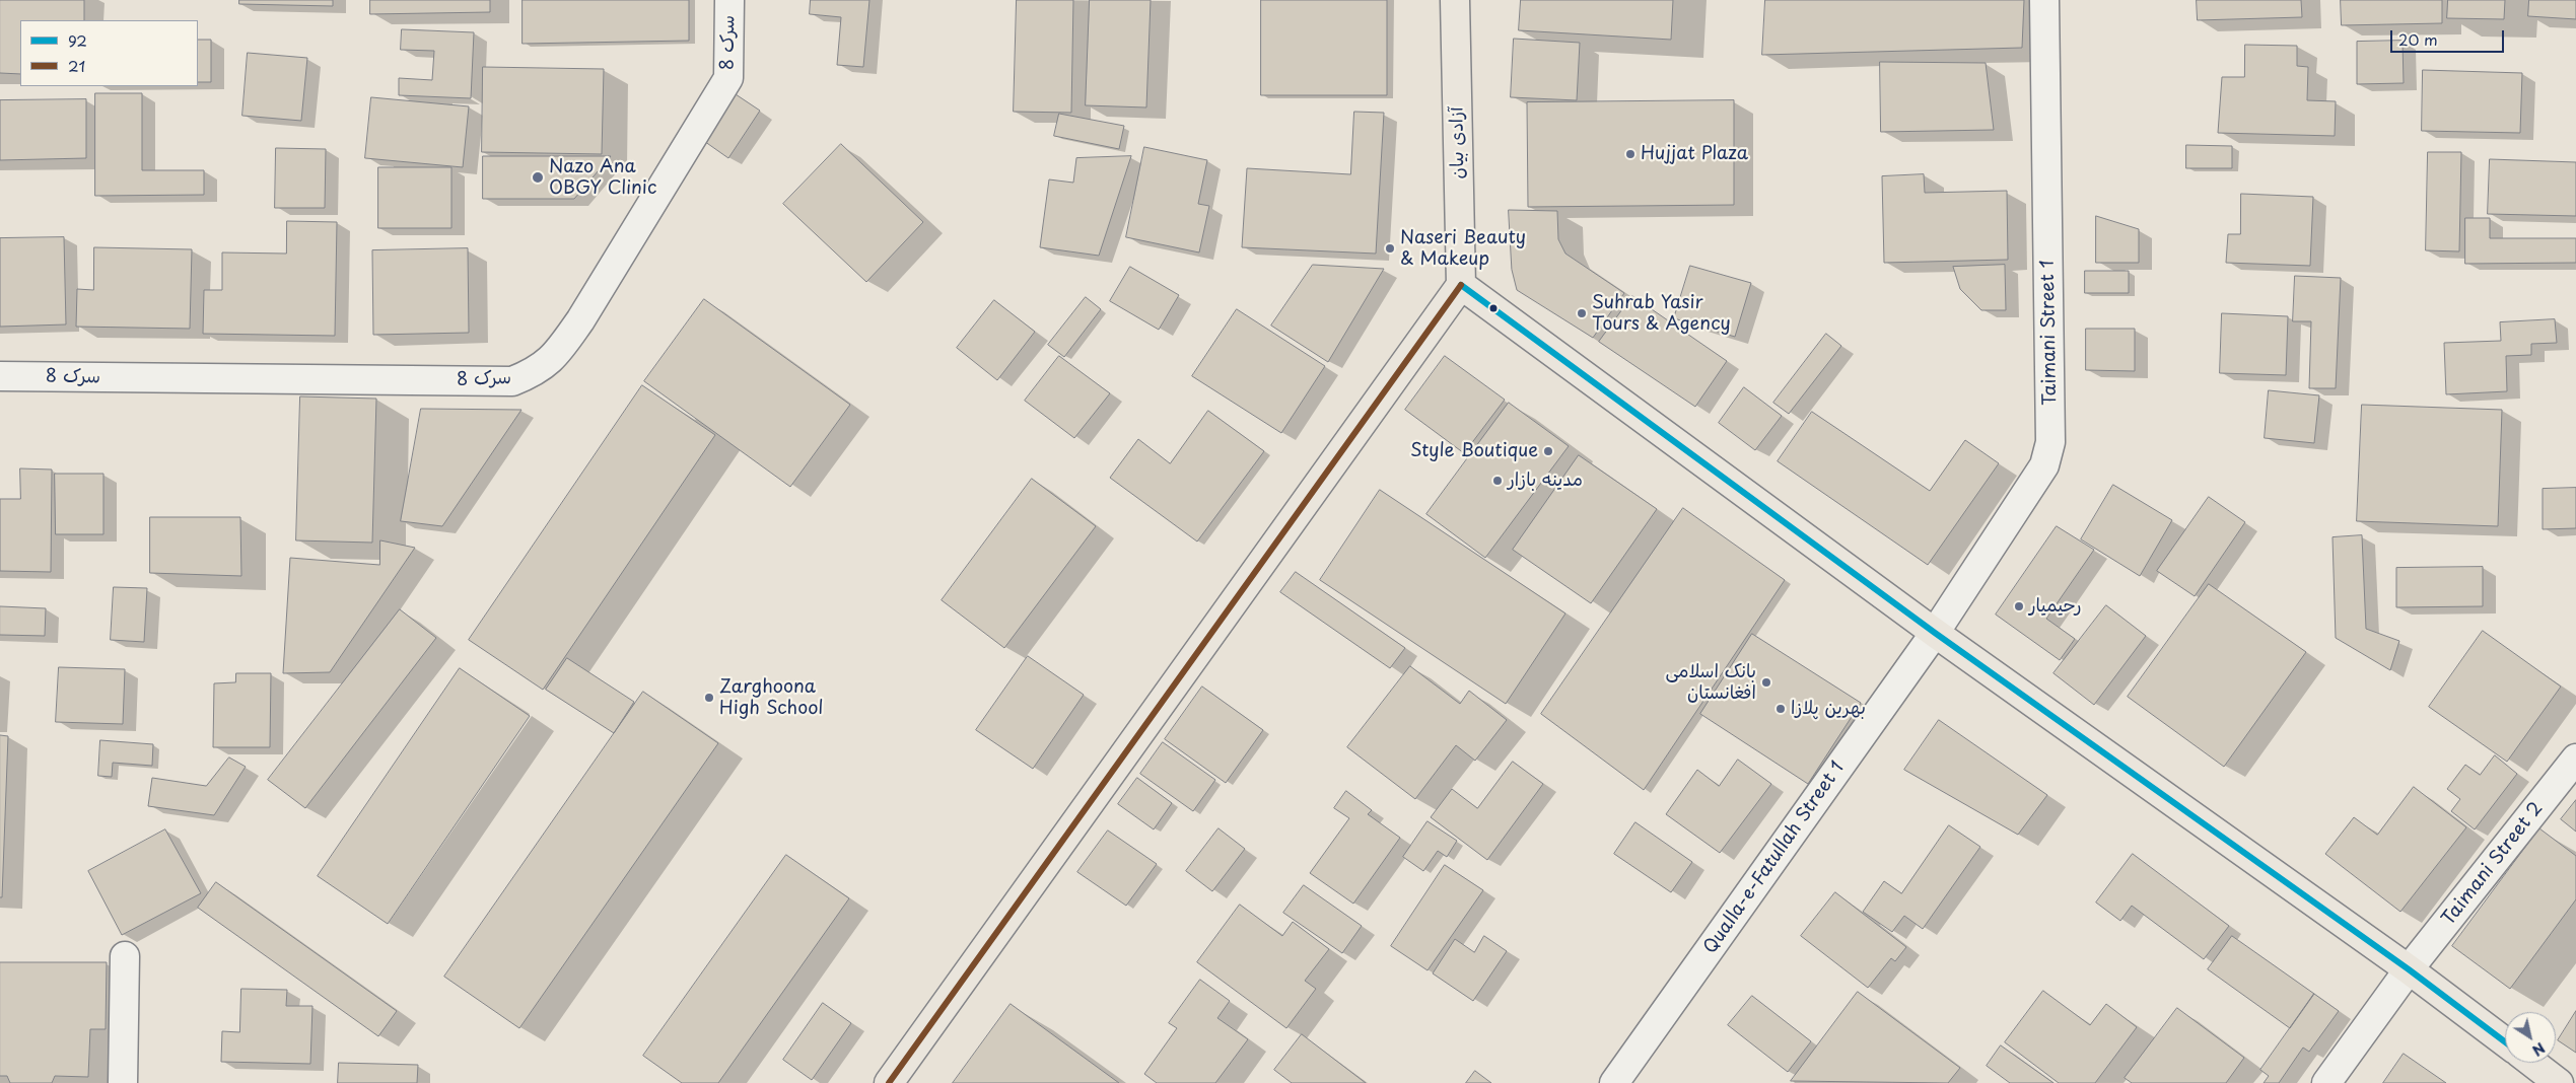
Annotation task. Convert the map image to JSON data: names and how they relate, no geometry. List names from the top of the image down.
{
  "streets": {
    "main road": ["آزادی بیان"],
    "street": [
      "سرک 8",
      "Taimani Street 1",
      "Qualla-e-Fatullah Street 1",
      "Taimani Street 2"
    ]
  },
  "crossings": [
    ["Taimani Street 1", "Qualla-e-Fatullah Street 1"]
  ],
  "places": [
    "Hujjat Plaza",
    "Nazo Ana OBGY Clinic",
    "Naseri Beauty & Makeup",
    "Suhrab Yasir Tours & Agency",
    "Style Boutique",
    "مدینه بازار",
    "رحیمیار",
    "بانک اسلامی افغانستان",
    "Zarghoona High School",
    "بهرین پلازا"
  ],
  "lines": ["transit line 92", "transit line 21"],
  "legend": ["92", "21"],
  "scale_bar": "20 m",
  "north": "bottom right"
}
